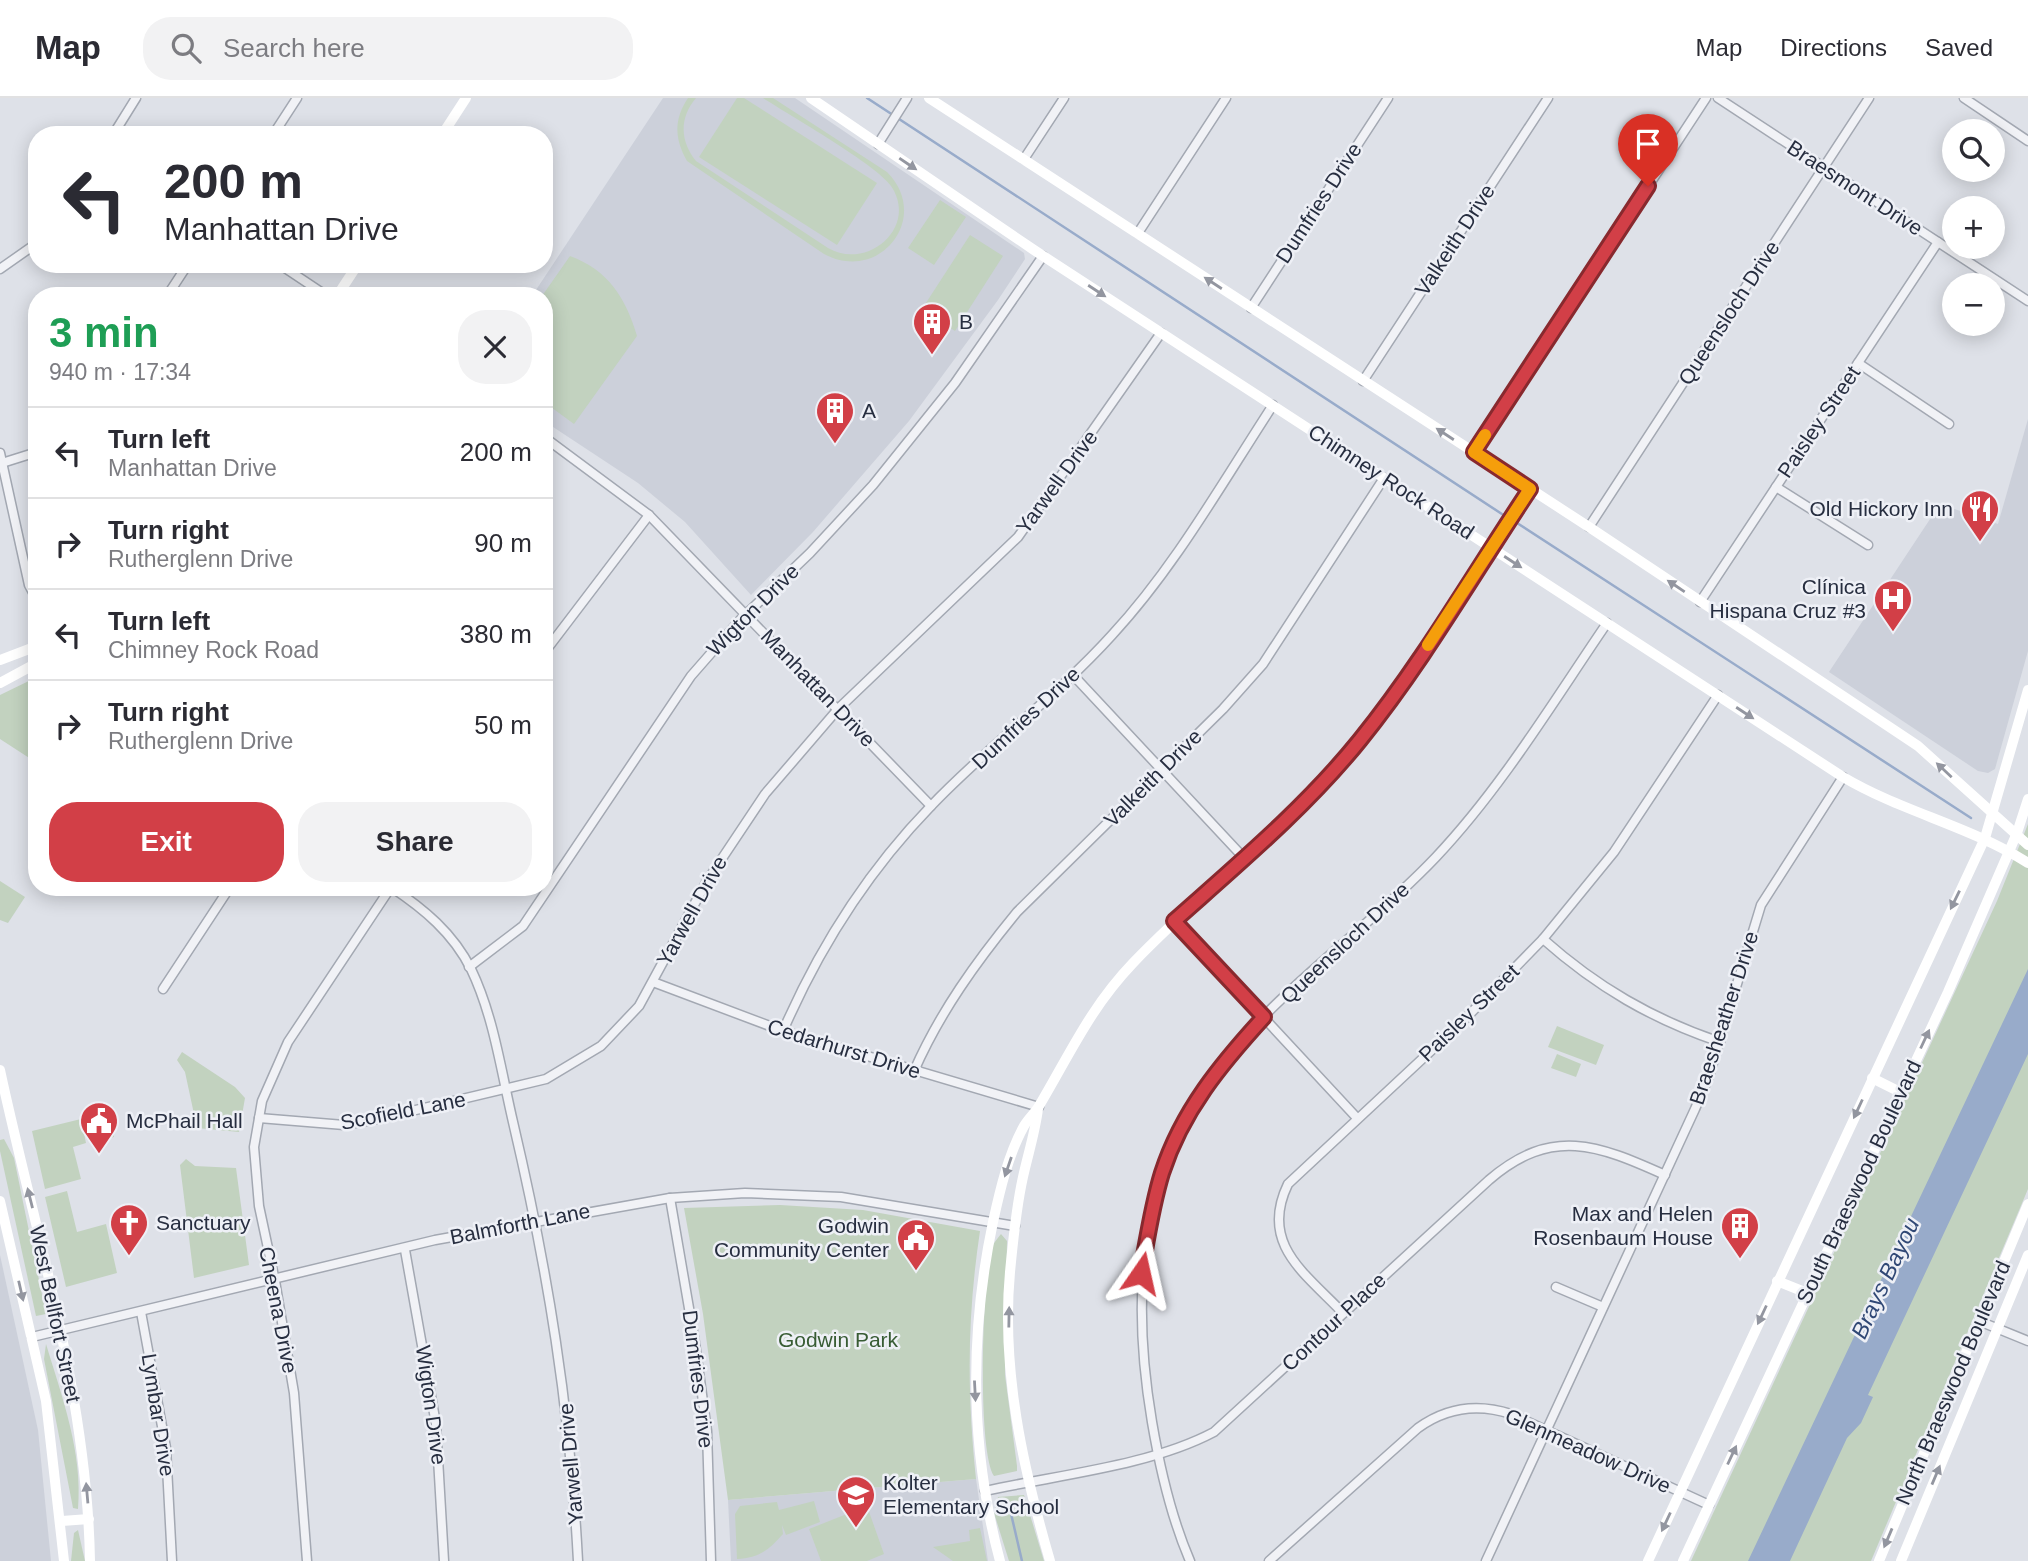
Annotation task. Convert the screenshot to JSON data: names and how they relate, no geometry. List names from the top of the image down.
{
  "streets": {
    "main road": [
      "Chimney Rock Road",
      "South Braeswood Boulevard",
      "West Bellfort Street",
      "North Braeswood Boulevard"
    ],
    "street": [
      "Braesmont Drive",
      "Dumfries Drive",
      "Valkeith Drive",
      "Queensloch Drive",
      "Paisley Street",
      "Yarwell Drive",
      "Wigton Drive",
      "Manhattan Drive",
      "Braesheather Drive",
      "Cedarhurst Drive",
      "Scofield Lane",
      "Balmforth Lane",
      "Cheena Drive",
      "Contour Place",
      "Lymbar Drive",
      "Glenmeadow Drive"
    ]
  },
  "crossings": [
    ["Braesmont Drive", "Queensloch Drive"],
    ["Braesmont Drive", "Paisley Street"],
    ["Dumfries Drive", "Chimney Rock Road"],
    ["Dumfries Drive", "Manhattan Drive"],
    ["Dumfries Drive", "Cedarhurst Drive"],
    ["Dumfries Drive", "Balmforth Lane"],
    ["Valkeith Drive", "Chimney Rock Road"],
    ["Valkeith Drive", "Cedarhurst Drive"],
    ["Queensloch Drive", "Chimney Rock Road"],
    ["Queensloch Drive", "Contour Place"],
    ["Paisley Street", "Chimney Rock Road"],
    ["Paisley Street", "Contour Place"],
    ["Yarwell Drive", "Chimney Rock Road"],
    ["Yarwell Drive", "Manhattan Drive"],
    ["Yarwell Drive", "Cedarhurst Drive"],
    ["Yarwell Drive", "Scofield Lane"],
    ["Yarwell Drive", "Balmforth Lane"],
    ["Chimney Rock Road", "Wigton Drive"],
    ["Chimney Rock Road", "Braesheather Drive"],
    ["Chimney Rock Road", "South Braeswood Boulevard"],
    ["Wigton Drive", "Manhattan Drive"],
    ["Wigton Drive", "Balmforth Lane"],
    ["Braesheather Drive", "Contour Place"],
    ["Braesheather Drive", "Glenmeadow Drive"],
    ["Scofield Lane", "Cheena Drive"],
    ["South Braeswood Boulevard", "Glenmeadow Drive"],
    ["Balmforth Lane", "Cheena Drive"],
    ["Balmforth Lane", "West Bellfort Street"],
    ["Balmforth Lane", "Lymbar Drive"]
  ],
  "water": ["Brays Bayou"],
  "parks": ["Godwin Park"],
  "places": {
    "building": ["B", "A", "Max and Helen Rosenbaum House"],
    "restaurant": ["Old Hickory Inn"],
    "hospital": ["Clínica Hispana Cruz #3"],
    "public building": ["McPhail Hall", "Godwin Community Center"],
    "church": ["Sanctuary"],
    "school or university": ["Kolter Elementary School"]
  },
  "page": {
    "header": "Map",
    "search": "Search here",
    "nav": ["Map", "Directions", "Saved"],
    "map_buttons": ["+", "−"],
    "turn": ["200 m", "Manhattan Drive"],
    "heading": ["3 min", "940 m · 17:34"],
    "list": [
      {
        "name": "Turn left",
        "note": "Manhattan Drive",
        "value": "200 m"
      },
      {
        "name": "Turn right",
        "note": "Rutherglenn Drive",
        "value": "90 m"
      },
      {
        "name": "Turn left",
        "note": "Chimney Rock Road",
        "value": "380 m"
      },
      {
        "name": "Turn right",
        "note": "Rutherglenn Drive",
        "value": "50 m"
      }
    ],
    "buttons": ["Exit", "Share"]
  }
}
